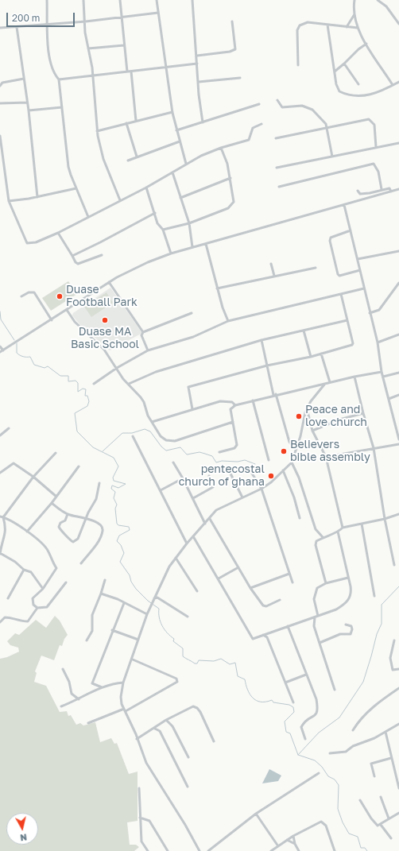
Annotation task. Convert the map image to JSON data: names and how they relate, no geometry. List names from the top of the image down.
{
  "places": [
    "Duase Football Park",
    "Duase MA Basic School",
    "Peace and love church",
    "Believers bible assembly",
    "pentecostal church of ghana"
  ],
  "scale_bar": "200 m",
  "north": "bottom"
}
